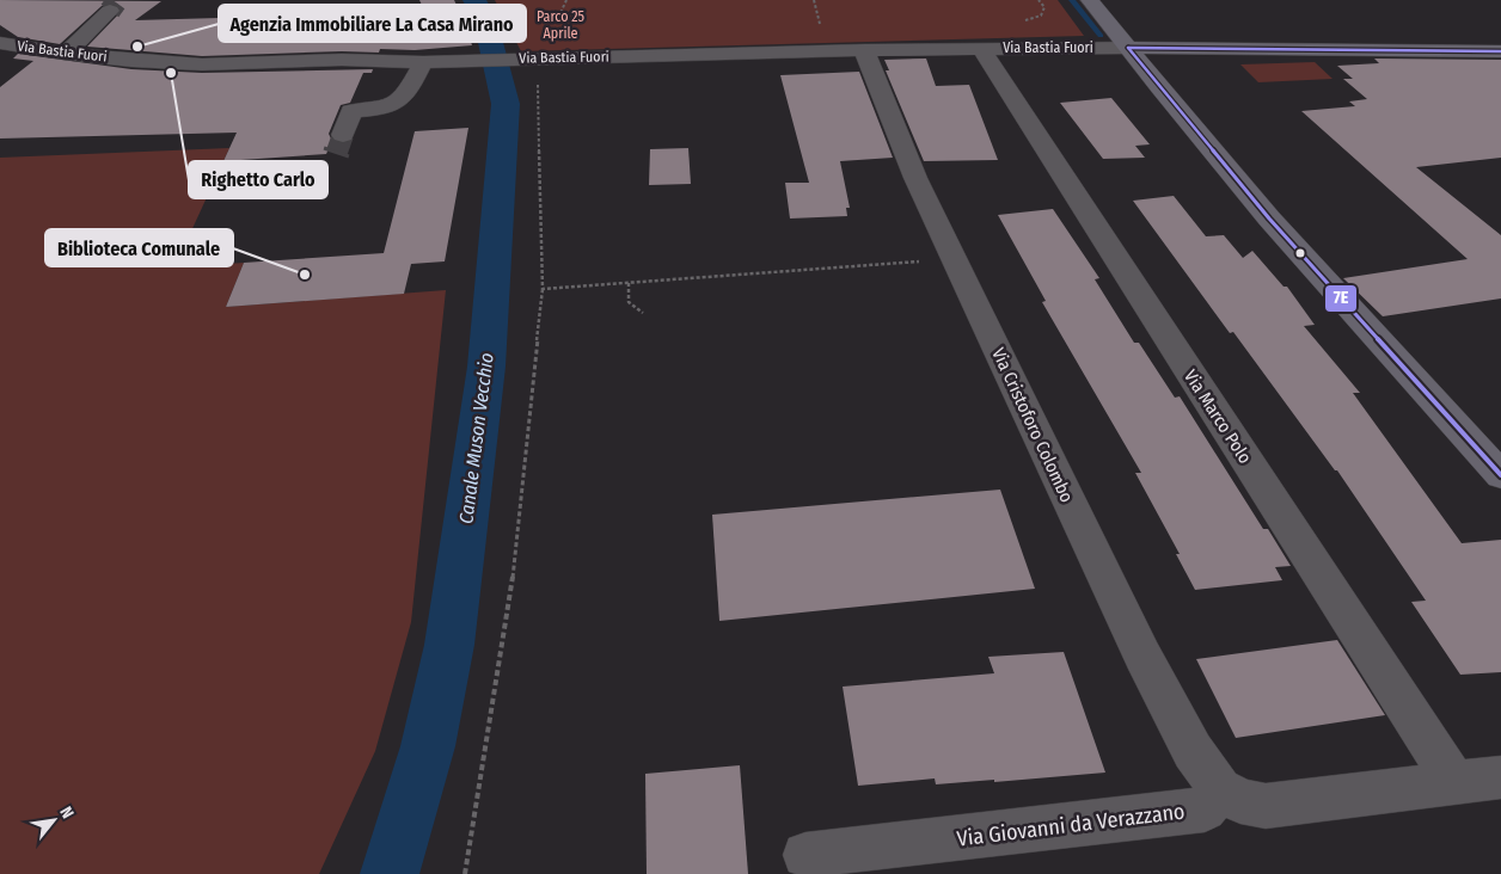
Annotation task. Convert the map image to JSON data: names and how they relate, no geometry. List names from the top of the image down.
{
  "streets": {
    "street": [
      "Via Bastia Fuori",
      "Via Marco Polo",
      "Via Cristoforo Colombo",
      "Via Giovanni da Verazzano"
    ]
  },
  "crossings": [
    ["Via Bastia Fuori", "Via Marco Polo"],
    ["Via Bastia Fuori", "Via Cristoforo Colombo"],
    ["Via Cristoforo Colombo", "Via Giovanni da Verazzano"]
  ],
  "water": ["Canale Muson Vecchio"],
  "parks": ["Parco 25 Aprile"],
  "places": ["Agenzia Immobiliare La Casa Mirano", "Righetto Carlo", "Biblioteca Comunale"],
  "lines": ["transit line 7E"],
  "north": "top right"
}
